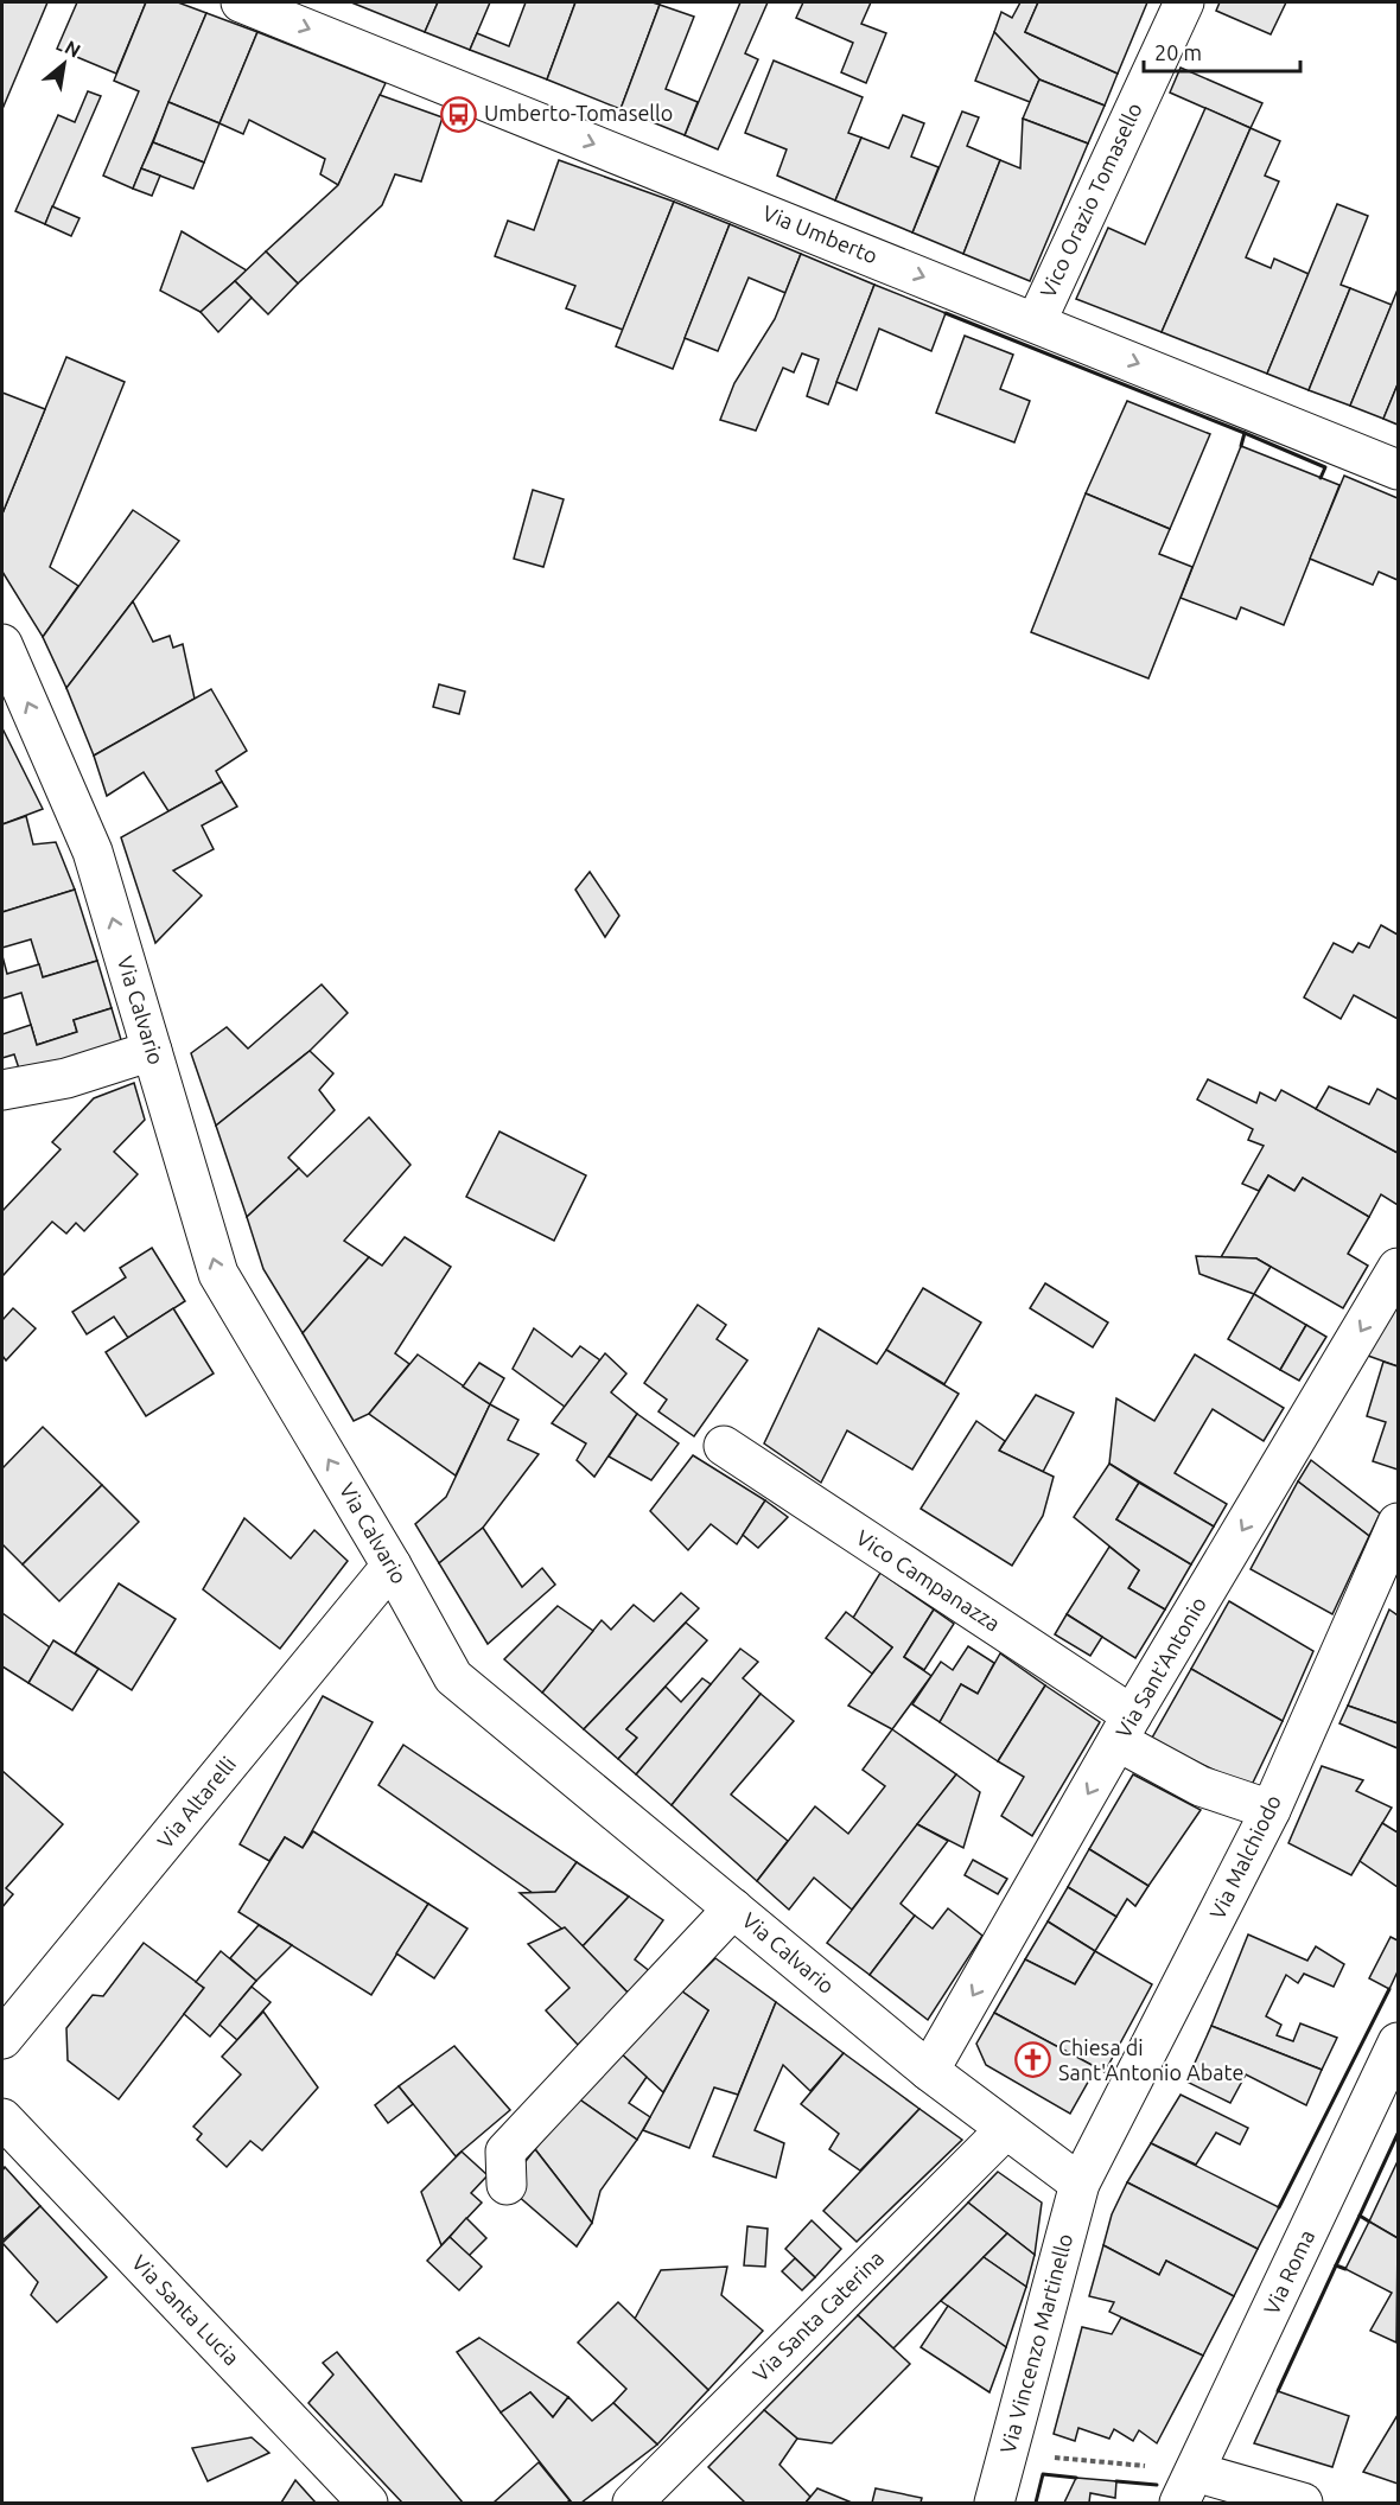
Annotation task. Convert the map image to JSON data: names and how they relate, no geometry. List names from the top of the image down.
{
  "streets": {
    "street": [
      "Vico Orazio Tomasello",
      "Via Umberto",
      "Via Calvario",
      "Vico Campanazza",
      "Via Sant'Antonio",
      "Via Altarelli",
      "Via Malchiodo",
      "Via Roma",
      "Via Santa Lucia",
      "Via Santa Caterina",
      "Via Vincenzo Martinello"
    ]
  },
  "crossings": [
    ["Vico Orazio Tomasello", "Via Umberto"],
    ["Via Calvario", "Via Sant'Antonio"],
    ["Via Calvario", "Via Altarelli"],
    ["Via Calvario", "Via Malchiodo"],
    ["Via Calvario", "Via Santa Caterina"],
    ["Via Calvario", "Via Vincenzo Martinello"],
    ["Vico Campanazza", "Via Sant'Antonio"],
    ["Vico Campanazza", "Via Malchiodo"],
    ["Via Malchiodo", "Via Vincenzo Martinello"]
  ],
  "one_way": ["Via Umberto", "Via Calvario", "Via Sant'Antonio"],
  "places": {
    "bus stop": ["Umberto-Tomasello"],
    "church": ["Chiesa di Sant'Antonio Abate"]
  },
  "scale_bar": "20 m",
  "north": "top right"
}
